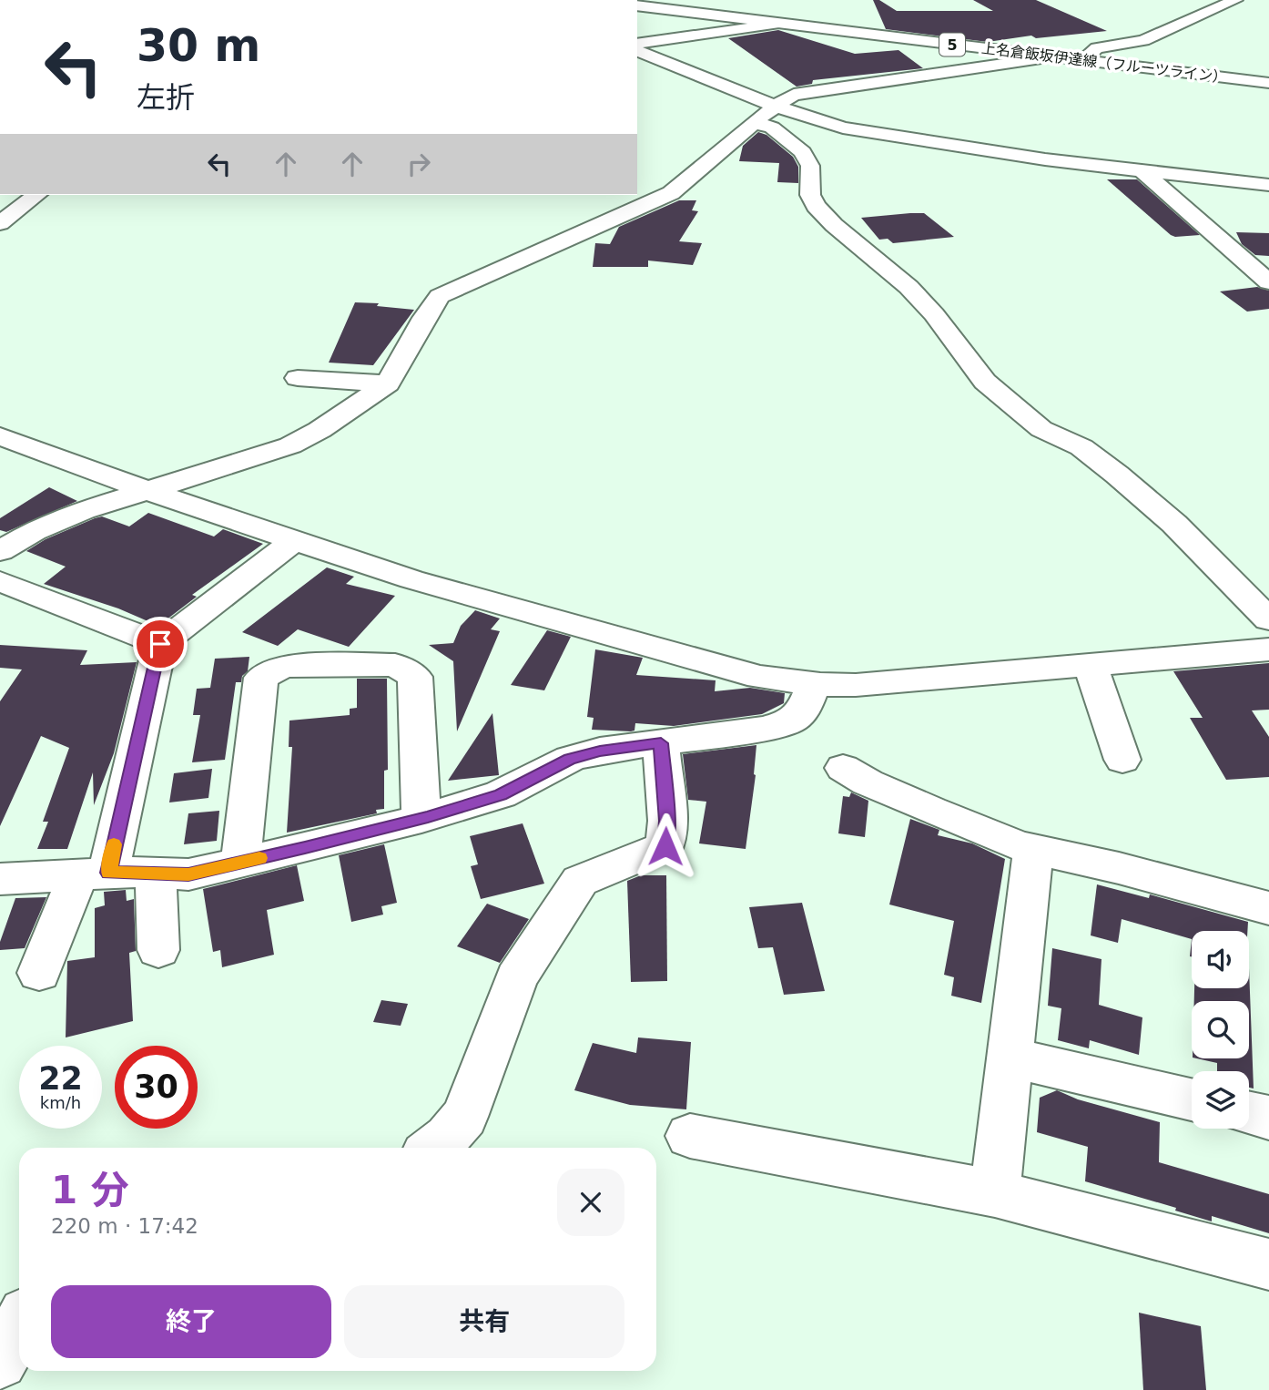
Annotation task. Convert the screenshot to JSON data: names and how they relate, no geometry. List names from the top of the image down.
{
  "streets": {
    "street": ["5", "上名倉飯坂伊達線（フルーツライン）"]
  },
  "page": {
    "turn": ["30 m", "左折"],
    "speed": "22 km/h",
    "limit": "30",
    "heading": ["1 分", "220 m · 17:42"],
    "buttons": ["終了", "共有"]
  }
}
